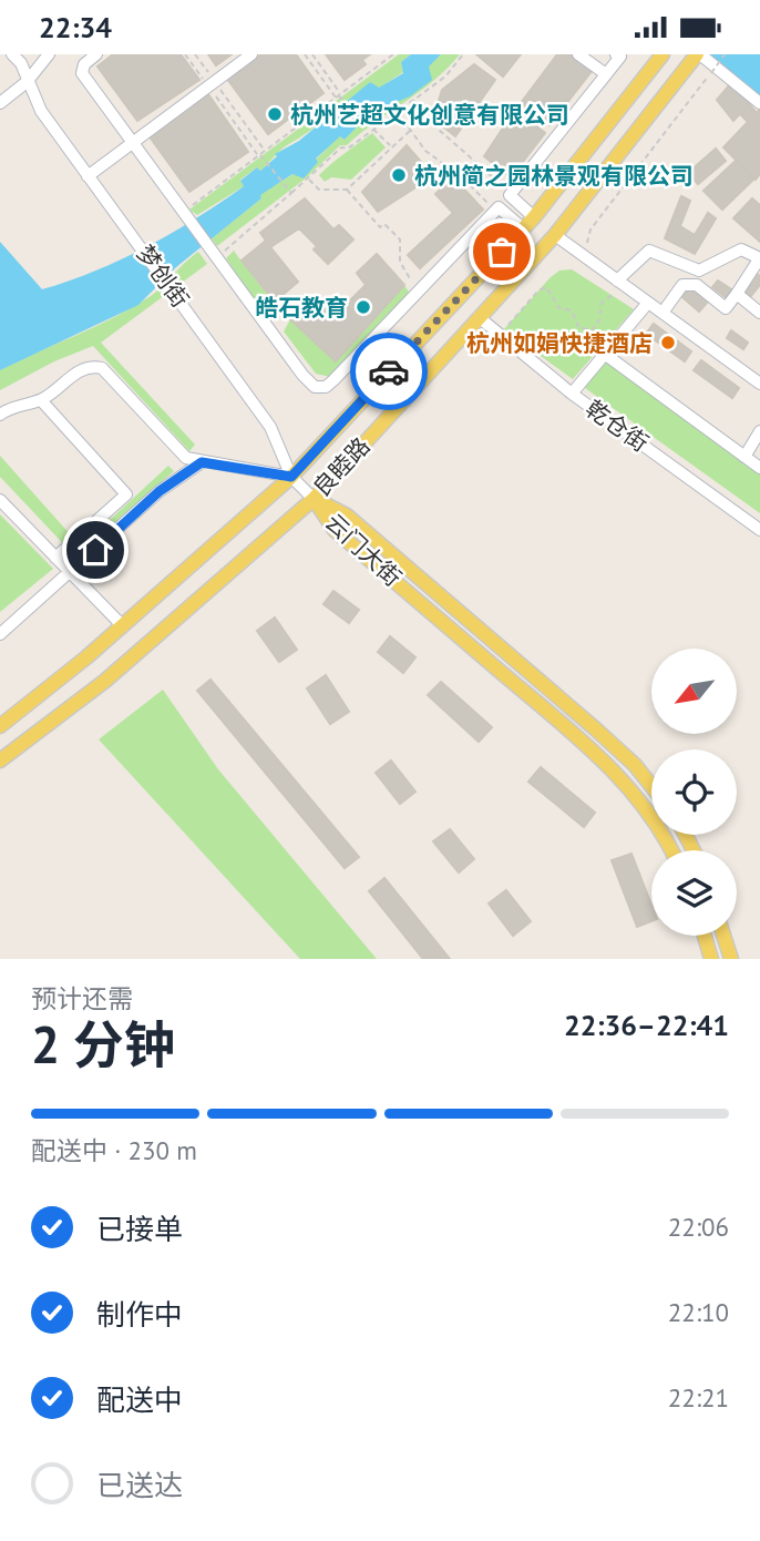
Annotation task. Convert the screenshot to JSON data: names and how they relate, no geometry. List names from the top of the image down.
{
  "streets": {
    "main road": ["良睦路", "云门大街"],
    "street": ["梦创街", "乾仓街"]
  },
  "crossings": [
    ["梦创街", "良睦路"],
    ["梦创街", "云门大街"],
    ["乾仓街", "良睦路"],
    ["良睦路", "云门大街"]
  ],
  "places": [
    "杭州艺超文化创意有限公司",
    "杭州简之园林景观有限公司",
    "皓石教育",
    "杭州如娟快捷酒店"
  ],
  "north": "bottom left",
  "page": {
    "status": "22:34",
    "heading": ["2 分钟", "预计还需", "22:36–22:41"],
    "bar": "配送中 · 230 m",
    "list": [
      ["已接单", "22:06"],
      ["制作中", "22:10"],
      ["配送中", "22:21"],
      "已送达"
    ]
  }
}
